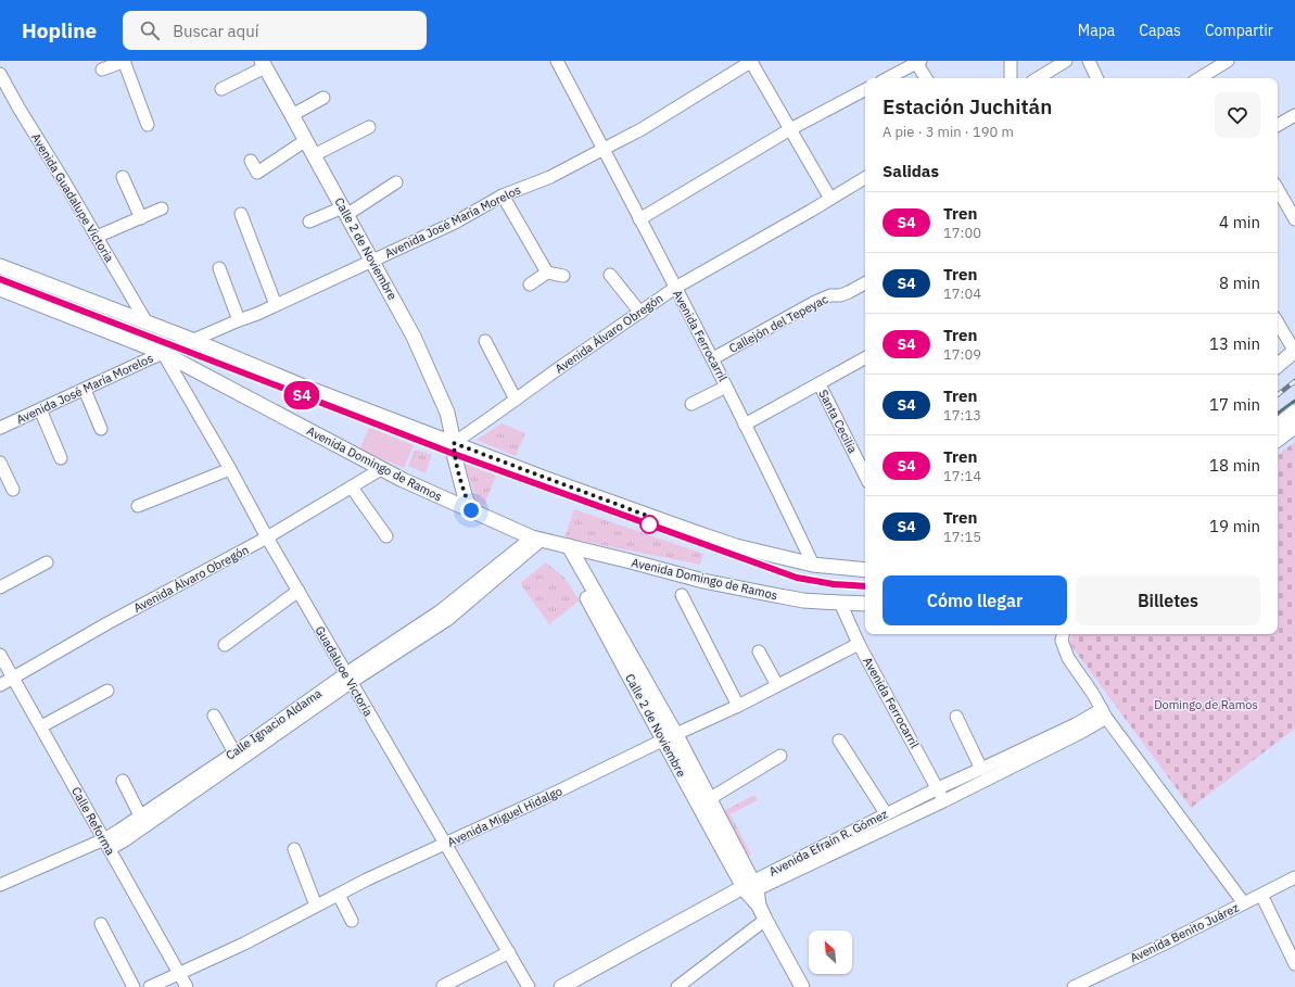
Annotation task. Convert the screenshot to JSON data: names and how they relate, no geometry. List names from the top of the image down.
{
  "streets": {
    "street": [
      "Avenida Guadalupe Victoria",
      "Avenida José María Morelos",
      "Calle 2 de Noviembre",
      "Callejón del Tepeyac",
      "Avenida Álvaro Obregón",
      "Avenida Ferrocarril",
      "Santa Cecilia",
      "Avenida Domingo de Ramos",
      "Guadaluoe Victoria",
      "Calle Ignacio Aldama",
      "Avenida Miguel Hidalgo",
      "Calle Reforma",
      "Avenida Efraín R. Gómez",
      "Avenida Benito Juárez"
    ]
  },
  "crossings": [
    ["Avenida José María Morelos", "Calle 2 de Noviembre"],
    ["Avenida José María Morelos", "Avenida Ferrocarril"],
    ["Avenida José María Morelos", "Avenida Domingo de Ramos"],
    ["Avenida José María Morelos", "Guadaluoe Victoria"],
    ["Calle 2 de Noviembre", "Avenida Álvaro Obregón"],
    ["Calle 2 de Noviembre", "Avenida Domingo de Ramos"],
    ["Calle 2 de Noviembre", "Avenida Miguel Hidalgo"],
    ["Calle 2 de Noviembre", "Avenida Efraín R. Gómez"],
    ["Callejón del Tepeyac", "Avenida Ferrocarril"],
    ["Avenida Álvaro Obregón", "Avenida Ferrocarril"],
    ["Avenida Álvaro Obregón", "Avenida Domingo de Ramos"],
    ["Avenida Álvaro Obregón", "Guadaluoe Victoria"],
    ["Avenida Álvaro Obregón", "Calle Reforma"],
    ["Avenida Ferrocarril", "Avenida Domingo de Ramos"],
    ["Avenida Ferrocarril", "Avenida Miguel Hidalgo"],
    ["Avenida Ferrocarril", "Avenida Efraín R. Gómez"],
    ["Avenida Domingo de Ramos", "Guadaluoe Victoria"],
    ["Avenida Domingo de Ramos", "Calle Ignacio Aldama"],
    ["Guadaluoe Victoria", "Calle Ignacio Aldama"],
    ["Guadaluoe Victoria", "Avenida Miguel Hidalgo"],
    ["Calle Ignacio Aldama", "Calle Reforma"],
    ["Avenida Miguel Hidalgo", "Calle Reforma"]
  ],
  "parks": ["Domingo de Ramos"],
  "north": "top left",
  "page": {
    "header": "Hopline",
    "search": "Buscar aquí",
    "nav": ["Mapa", "Capas", "Compartir"],
    "on_map": "S4",
    "heading": [
      ["Estación Juchitán", "A pie · 3 min · 190 m"],
      "Salidas"
    ],
    "list": [
      {
        "mark": "S4",
        "name": "Tren",
        "note": "17:00",
        "value": "4 min"
      },
      {
        "mark": "S4",
        "name": "Tren",
        "note": "17:04",
        "value": "8 min"
      },
      {
        "mark": "S4",
        "name": "Tren",
        "note": "17:09",
        "value": "13 min"
      },
      {
        "mark": "S4",
        "name": "Tren",
        "note": "17:13",
        "value": "17 min"
      },
      {
        "mark": "S4",
        "name": "Tren",
        "note": "17:14",
        "value": "18 min"
      },
      {
        "mark": "S4",
        "name": "Tren",
        "note": "17:15",
        "value": "19 min"
      }
    ],
    "buttons": ["Cómo llegar", "Billetes"]
  }
}
